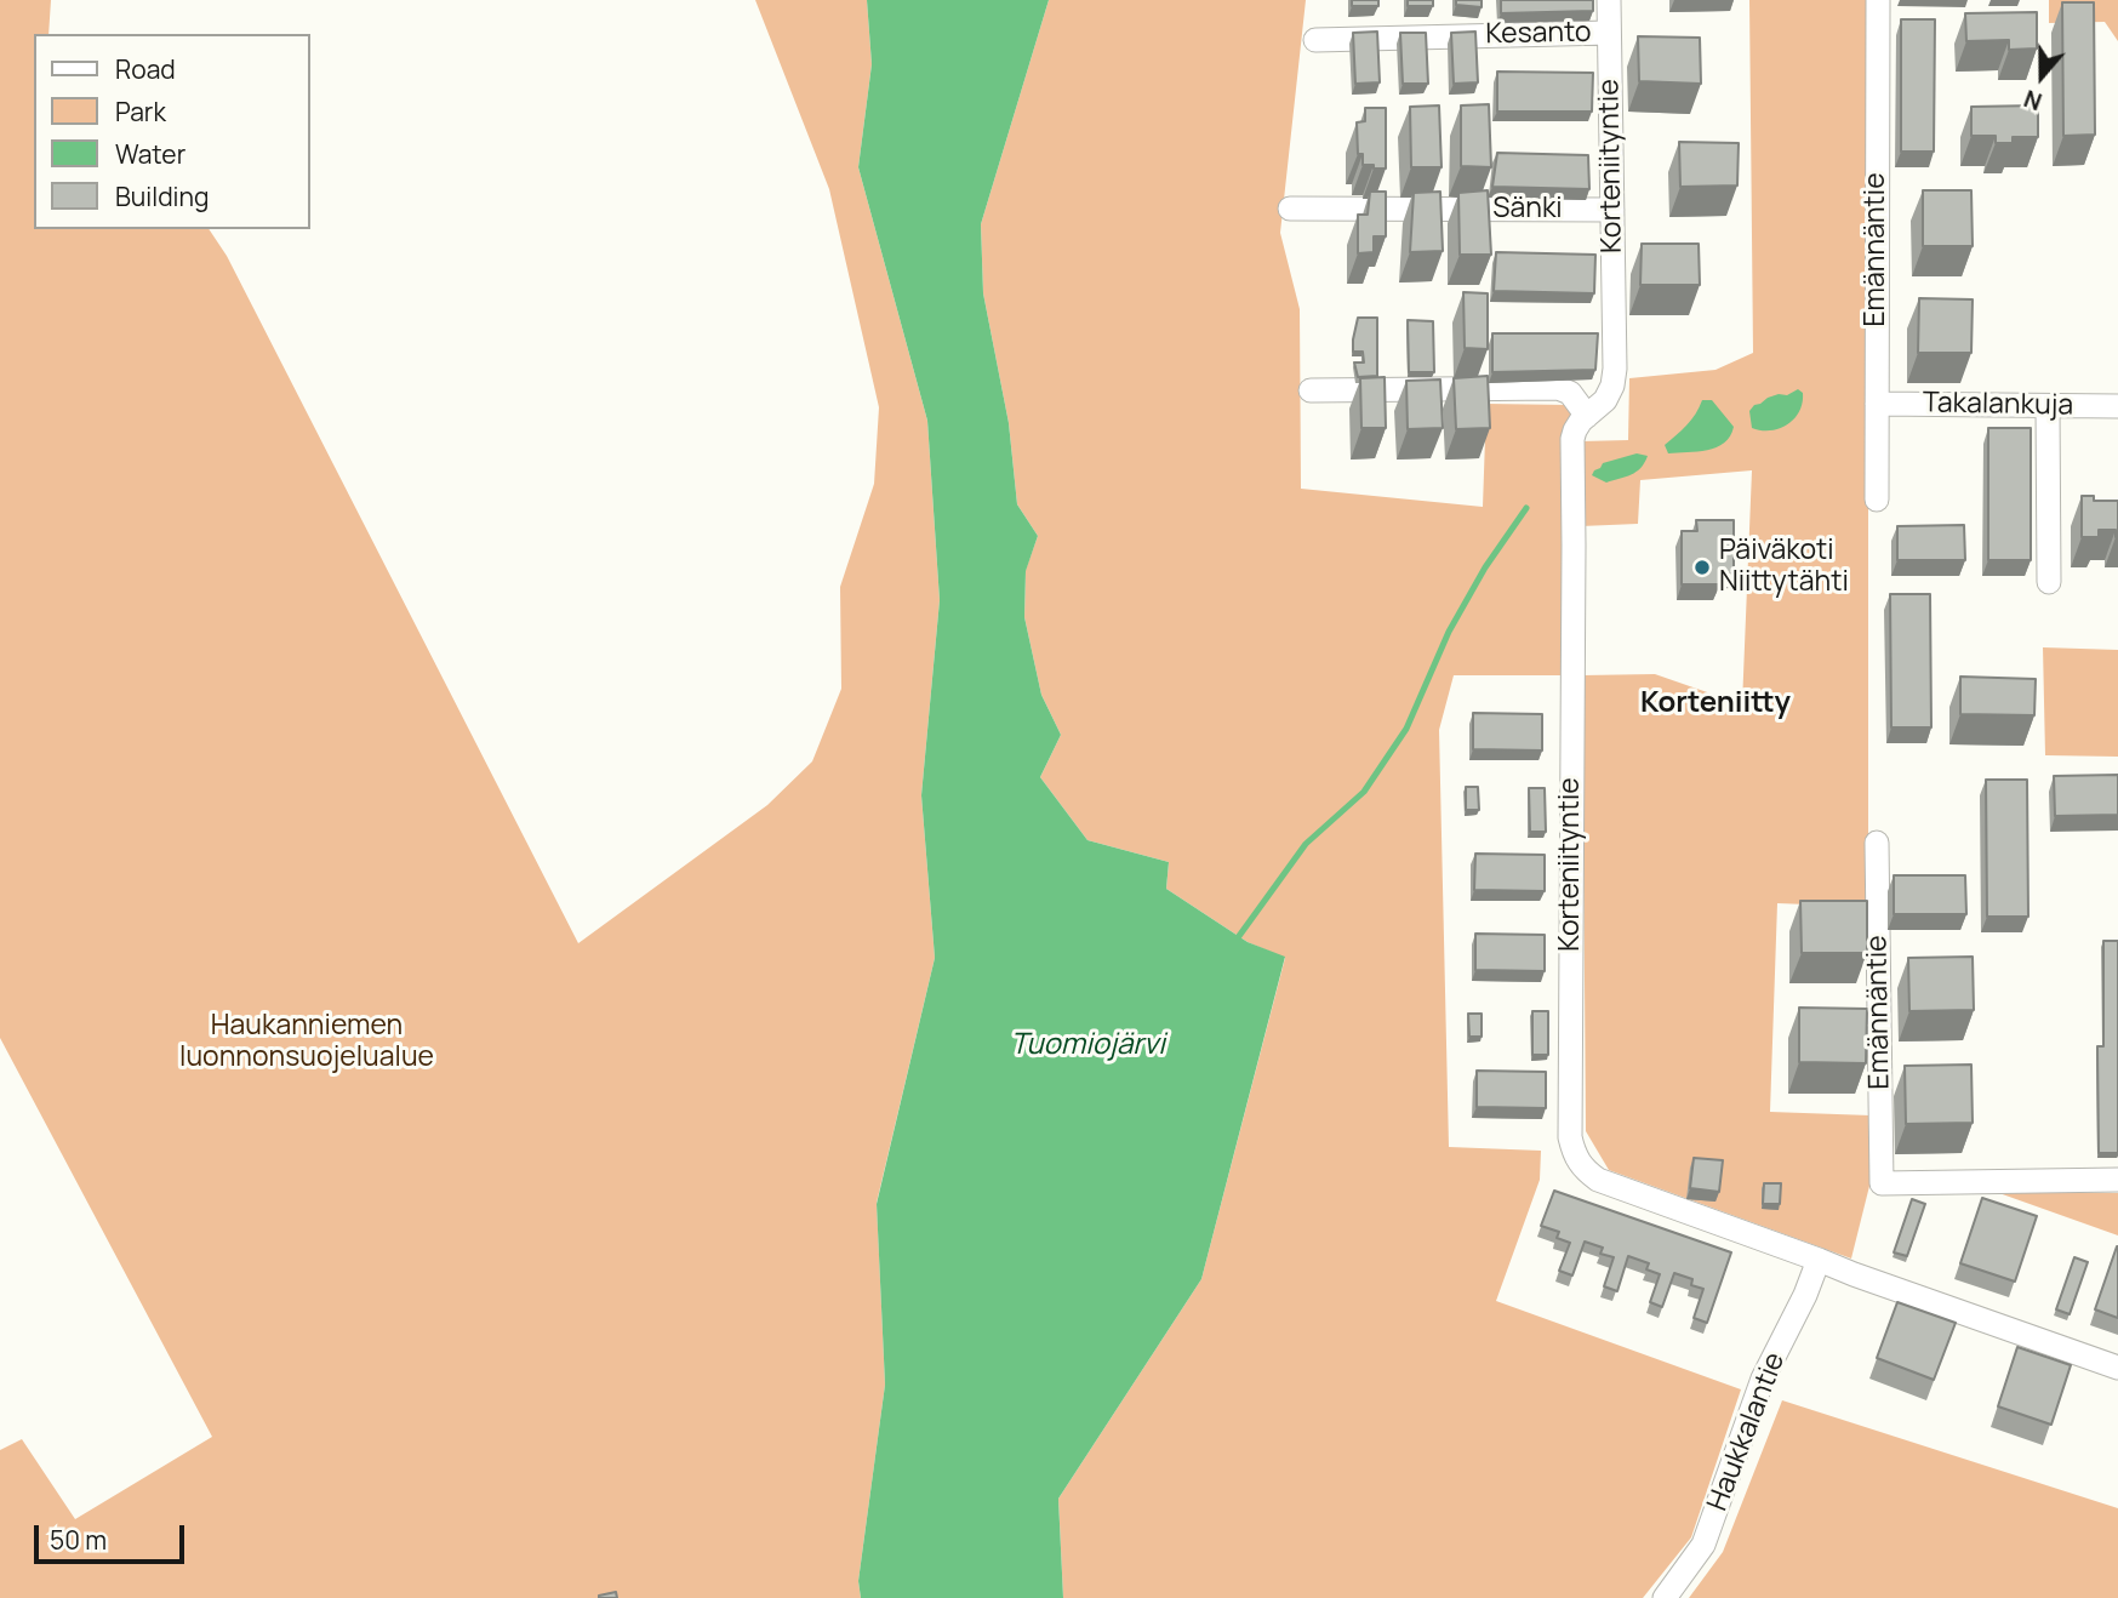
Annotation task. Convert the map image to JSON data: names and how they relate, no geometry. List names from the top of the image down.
{
  "streets": {
    "street": [
      "Kesanto",
      "Korteniityntie",
      "Sänki",
      "Emännäntie",
      "Takalankuja",
      "Haukkalantie"
    ]
  },
  "crossings": [
    ["Kesanto", "Korteniityntie"],
    ["Korteniityntie", "Sänki"],
    ["Korteniityntie", "Haukkalantie"],
    ["Emännäntie", "Takalankuja"]
  ],
  "districts": ["Korteniitty"],
  "water": ["Tuomiojärvi"],
  "parks": ["Haukanniemen luonnonsuojelualue"],
  "places": ["Päiväkoti Niittytähti"],
  "legend": [
    "Road",
    "Park",
    "Water",
    "Building"
  ],
  "scale_bar": "50 m",
  "north": "bottom"
}
